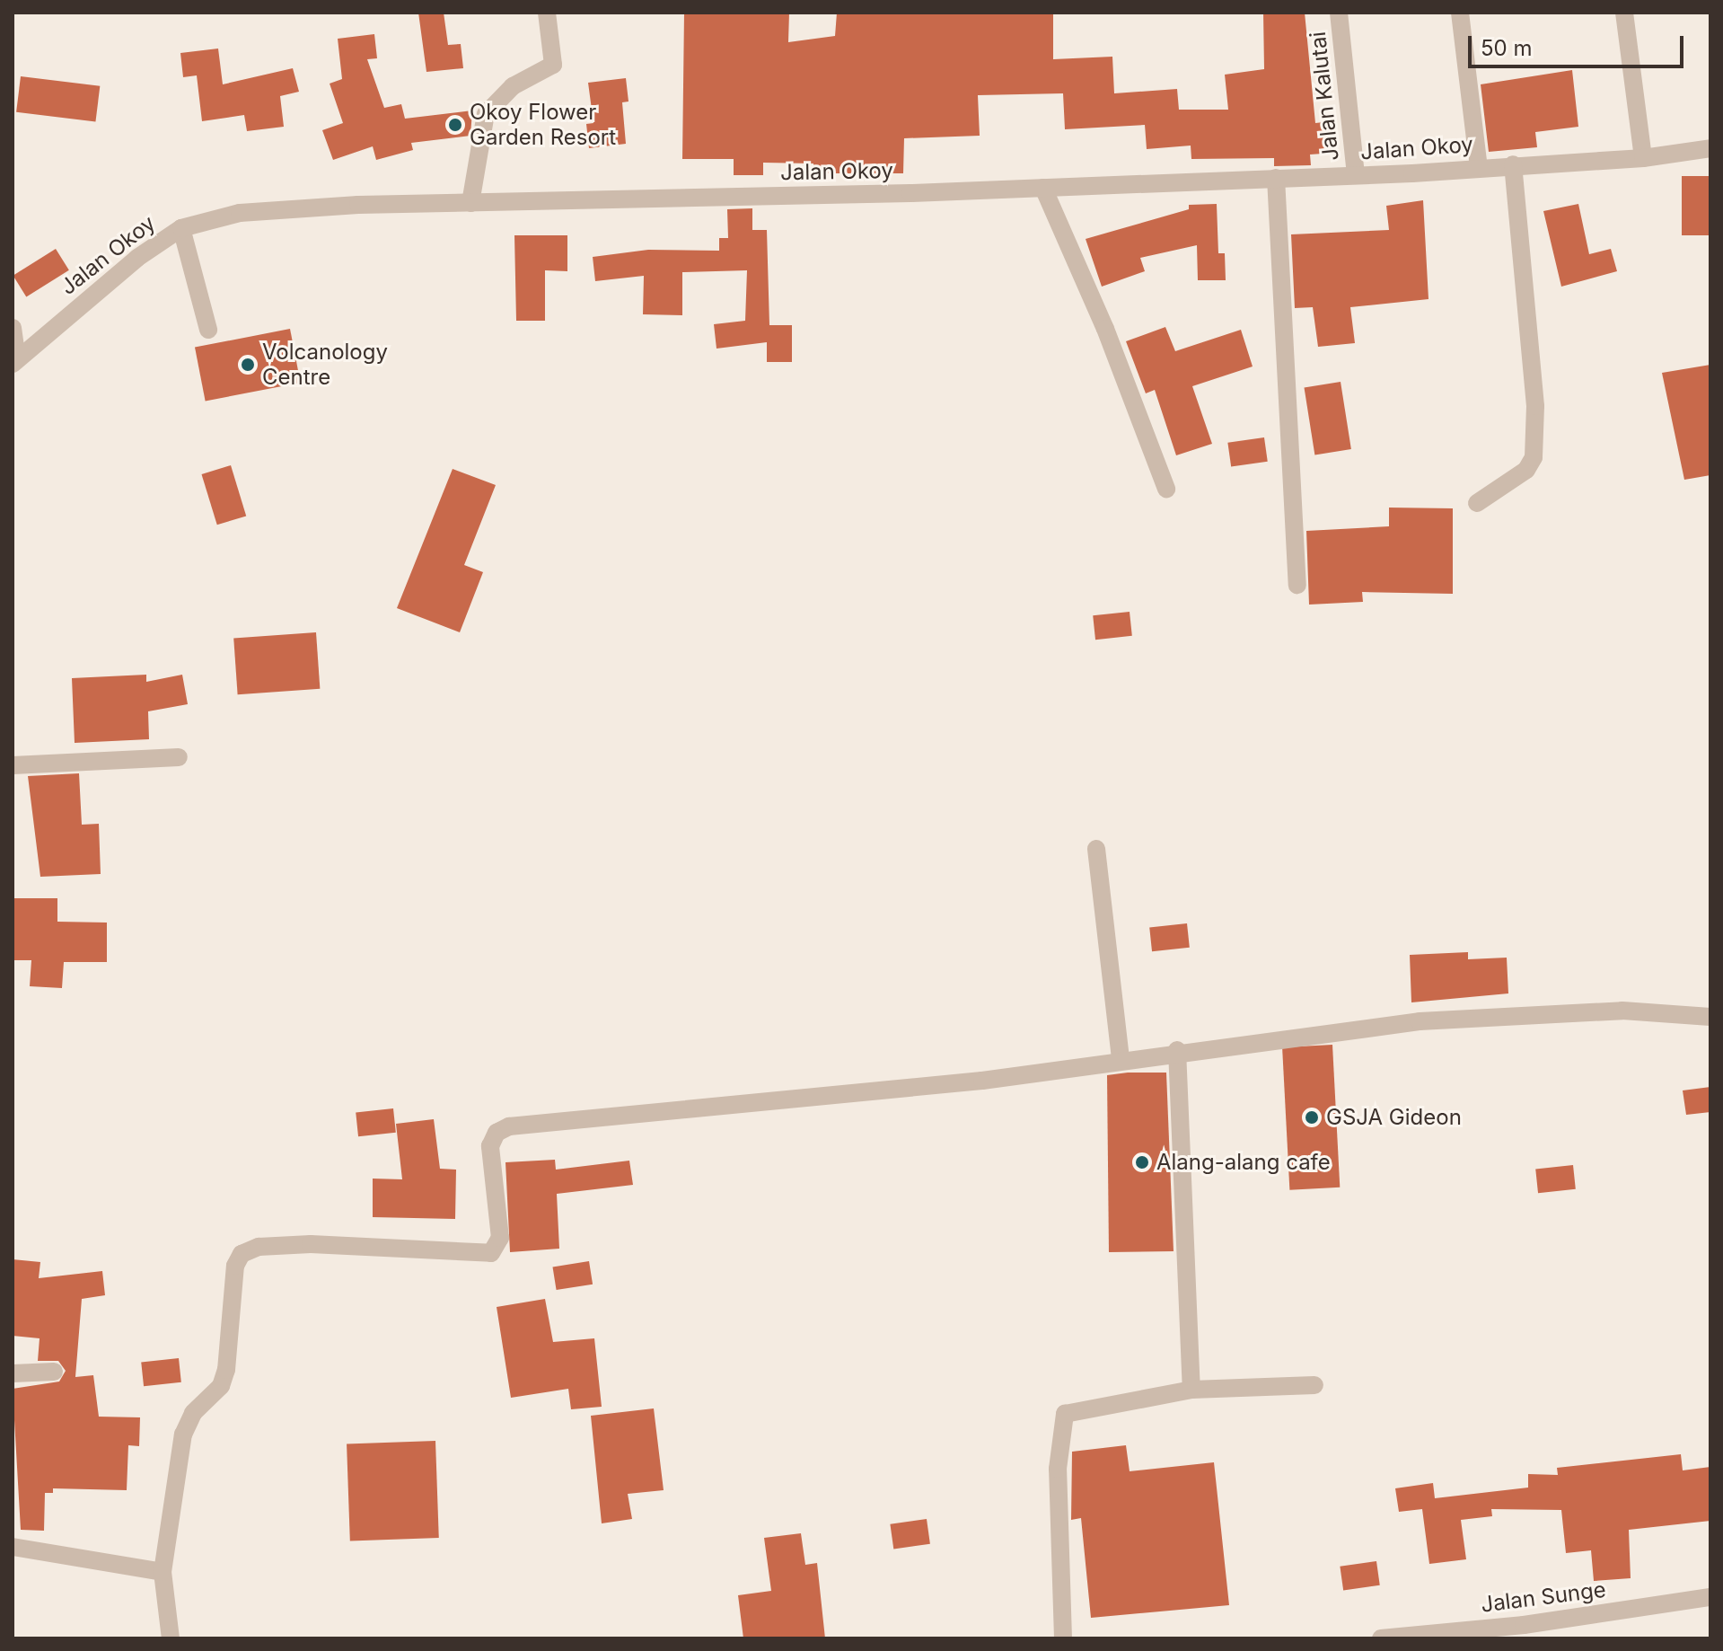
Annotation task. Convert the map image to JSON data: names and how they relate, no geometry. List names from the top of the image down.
{
  "streets": {
    "street": ["Jalan Kalutai", "Jalan Okoy", "Jalan Sunge"]
  },
  "crossings": [
    ["Jalan Kalutai", "Jalan Okoy"]
  ],
  "places": [
    "Okoy Flower Garden Resort",
    "Volcanology Centre",
    "GSJA Gideon",
    "Alang-alang cafe"
  ],
  "scale_bar": "50 m"
}
